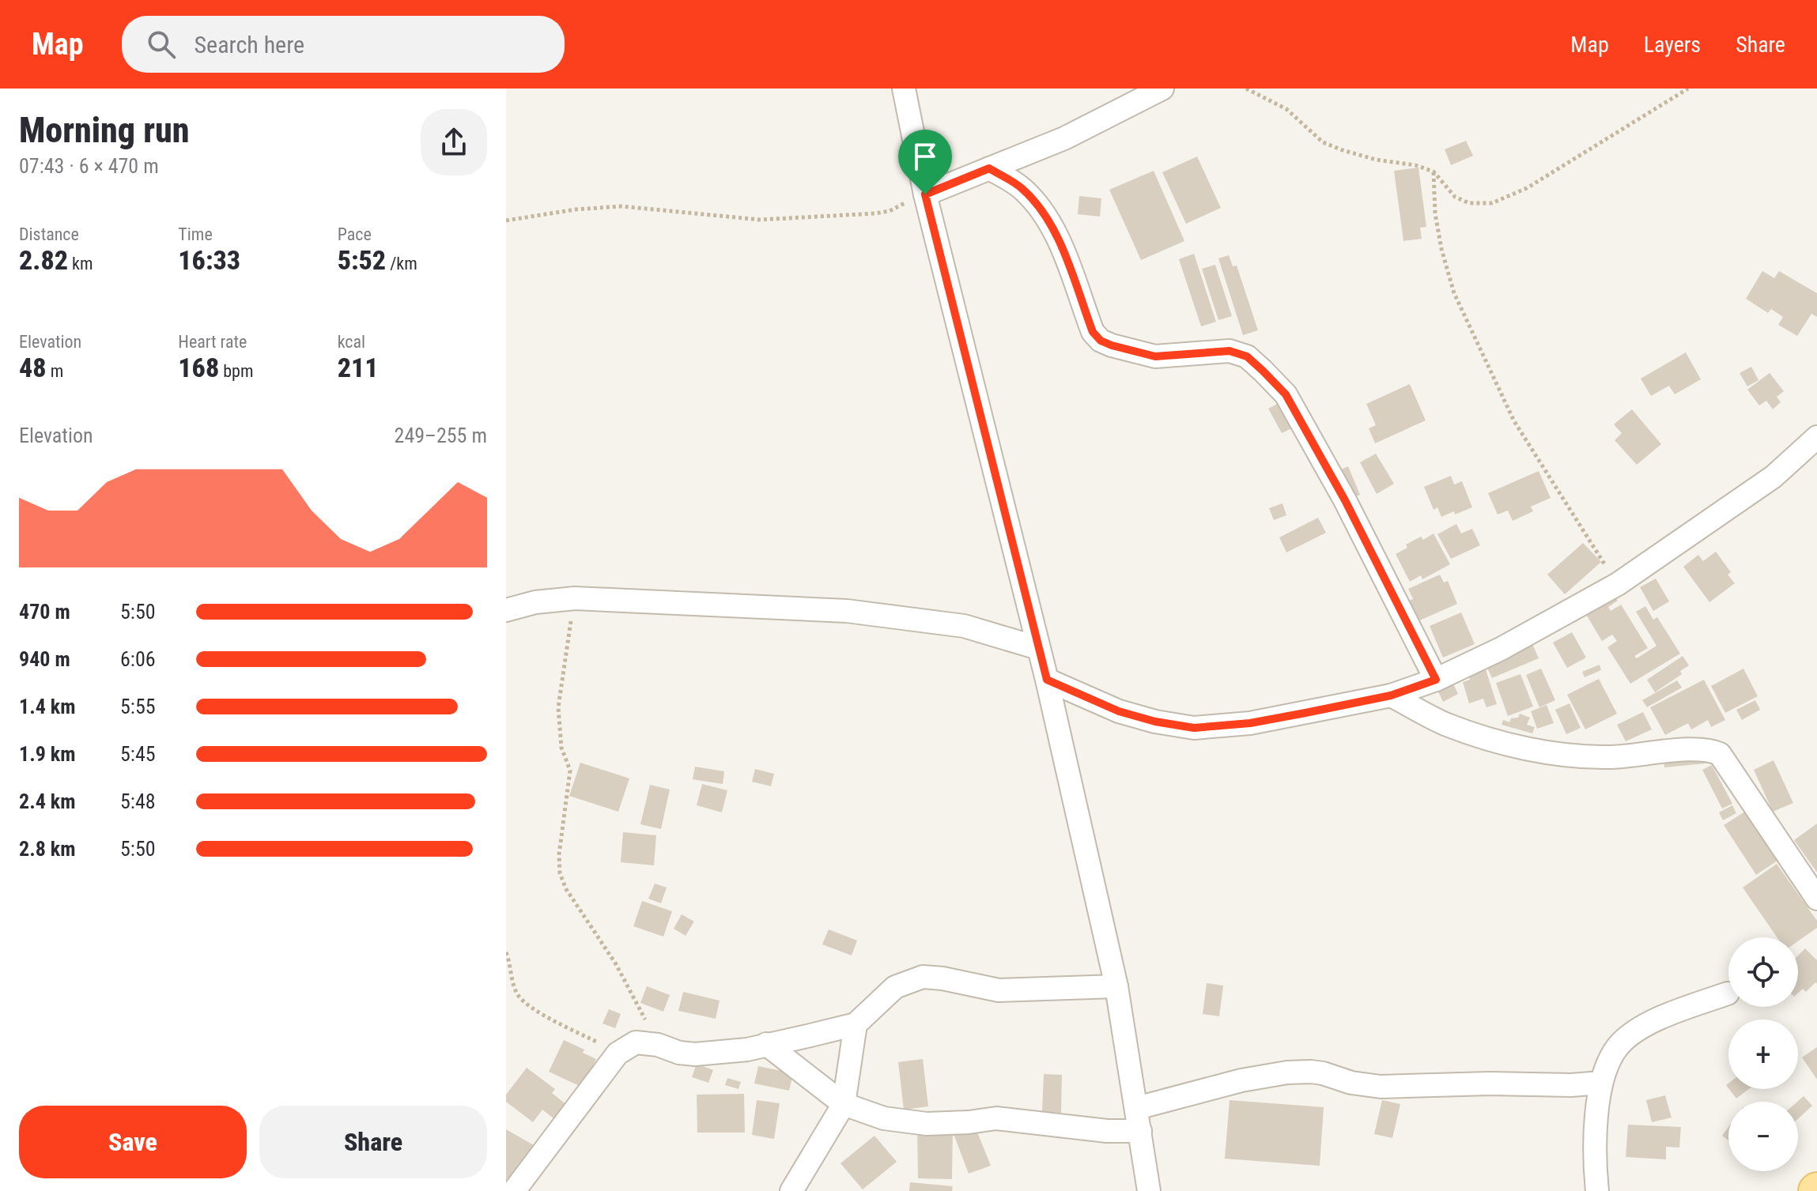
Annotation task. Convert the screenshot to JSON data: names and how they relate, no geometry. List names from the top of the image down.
{
  "page": {
    "header": "Map",
    "search": "Search here",
    "nav": ["Map", "Layers", "Share"],
    "heading": ["Morning run", "07:43 · 6 × 470 m"],
    "stats": [
      ["Distance", "2.82 km"],
      ["Time", "16:33"],
      ["Pace", "5:52 /km"],
      ["Elevation", "48 m"],
      ["Heart rate", "168 bpm"],
      ["kcal", "211"]
    ],
    "chart": ["Elevation", "249–255 m"],
    "list": [
      {
        "name": "470 m",
        "note": "5:50"
      },
      {
        "name": "940 m",
        "note": "6:06"
      },
      {
        "name": "1.4 km",
        "note": "5:55"
      },
      {
        "name": "1.9 km",
        "note": "5:45"
      },
      {
        "name": "2.4 km",
        "note": "5:48"
      },
      {
        "name": "2.8 km",
        "note": "5:50"
      }
    ],
    "map_buttons": ["+", "−"],
    "buttons": ["Save", "Share"]
  }
}
